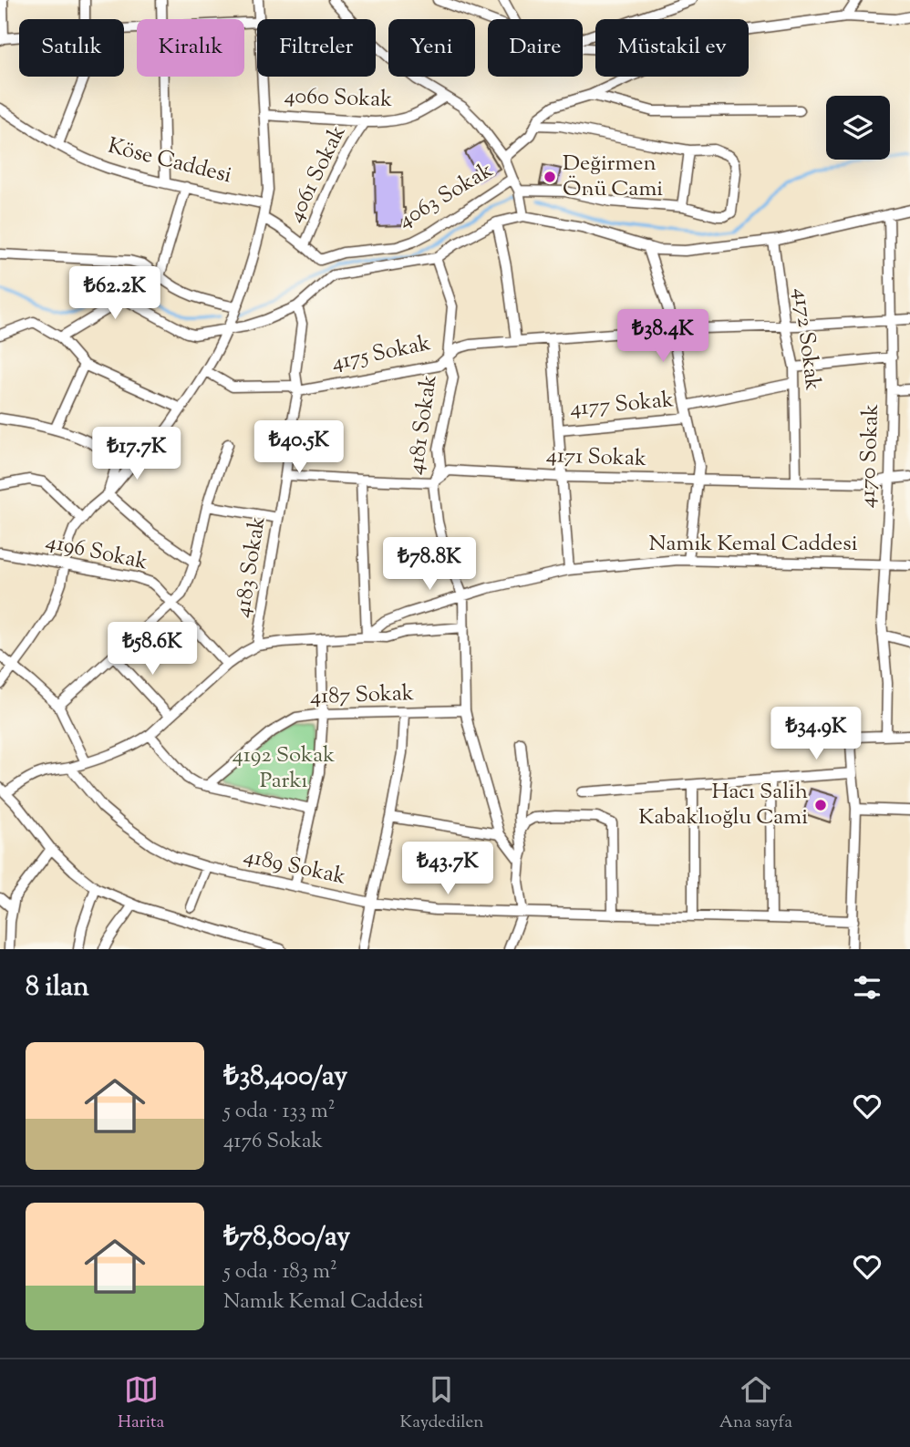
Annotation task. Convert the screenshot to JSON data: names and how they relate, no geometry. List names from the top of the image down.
{
  "streets": {
    "street": [
      "4060 Sokak",
      "Köse Caddesi",
      "4061 Sokak",
      "4063 Sokak",
      "4172 Sokak",
      "4175 Sokak",
      "4177 Sokak",
      "4181 Sokak",
      "4170 Sokak",
      "4171 Sokak",
      "Namık Kemal Caddesi",
      "4196 Sokak",
      "4183 Sokak",
      "4187 Sokak",
      "4189 Sokak"
    ]
  },
  "crossings": [
    ["4060 Sokak", "4061 Sokak"],
    ["4061 Sokak", "4063 Sokak"],
    ["4172 Sokak", "4175 Sokak"],
    ["4172 Sokak", "4171 Sokak"],
    ["4175 Sokak", "4181 Sokak"],
    ["4175 Sokak", "4170 Sokak"],
    ["4175 Sokak", "4183 Sokak"],
    ["4181 Sokak", "4171 Sokak"],
    ["4181 Sokak", "Namık Kemal Caddesi"],
    ["4181 Sokak", "4187 Sokak"],
    ["4170 Sokak", "4171 Sokak"],
    ["4170 Sokak", "Namık Kemal Caddesi"],
    ["4171 Sokak", "4183 Sokak"]
  ],
  "parks": ["4192 Sokak Parkı"],
  "places": ["Değirmen Önü Cami", "Hacı Salih Kabaklıoğlu Cami"],
  "page": {
    "chip": [
      "Satılık",
      "Kiralık",
      "Filtreler",
      "Yeni",
      "Daire",
      "Müstakil ev"
    ],
    "price": [
      "₺62.2K",
      "₺38.4K",
      "₺40.5K",
      "₺17.7K",
      "₺78.8K",
      "₺58.6K",
      "₺34.9K",
      "₺43.7K"
    ],
    "heading": "8 ilan",
    "list": [
      {
        "name": "₺38,400/ay",
        "note": "5 oda · 133 m² · 4176 Sokak"
      },
      {
        "name": "₺78,800/ay",
        "note": "5 oda · 183 m² · Namık Kemal Caddesi"
      }
    ],
    "tabs": ["Harita", "Kaydedilen", "Ana sayfa"]
  }
}
